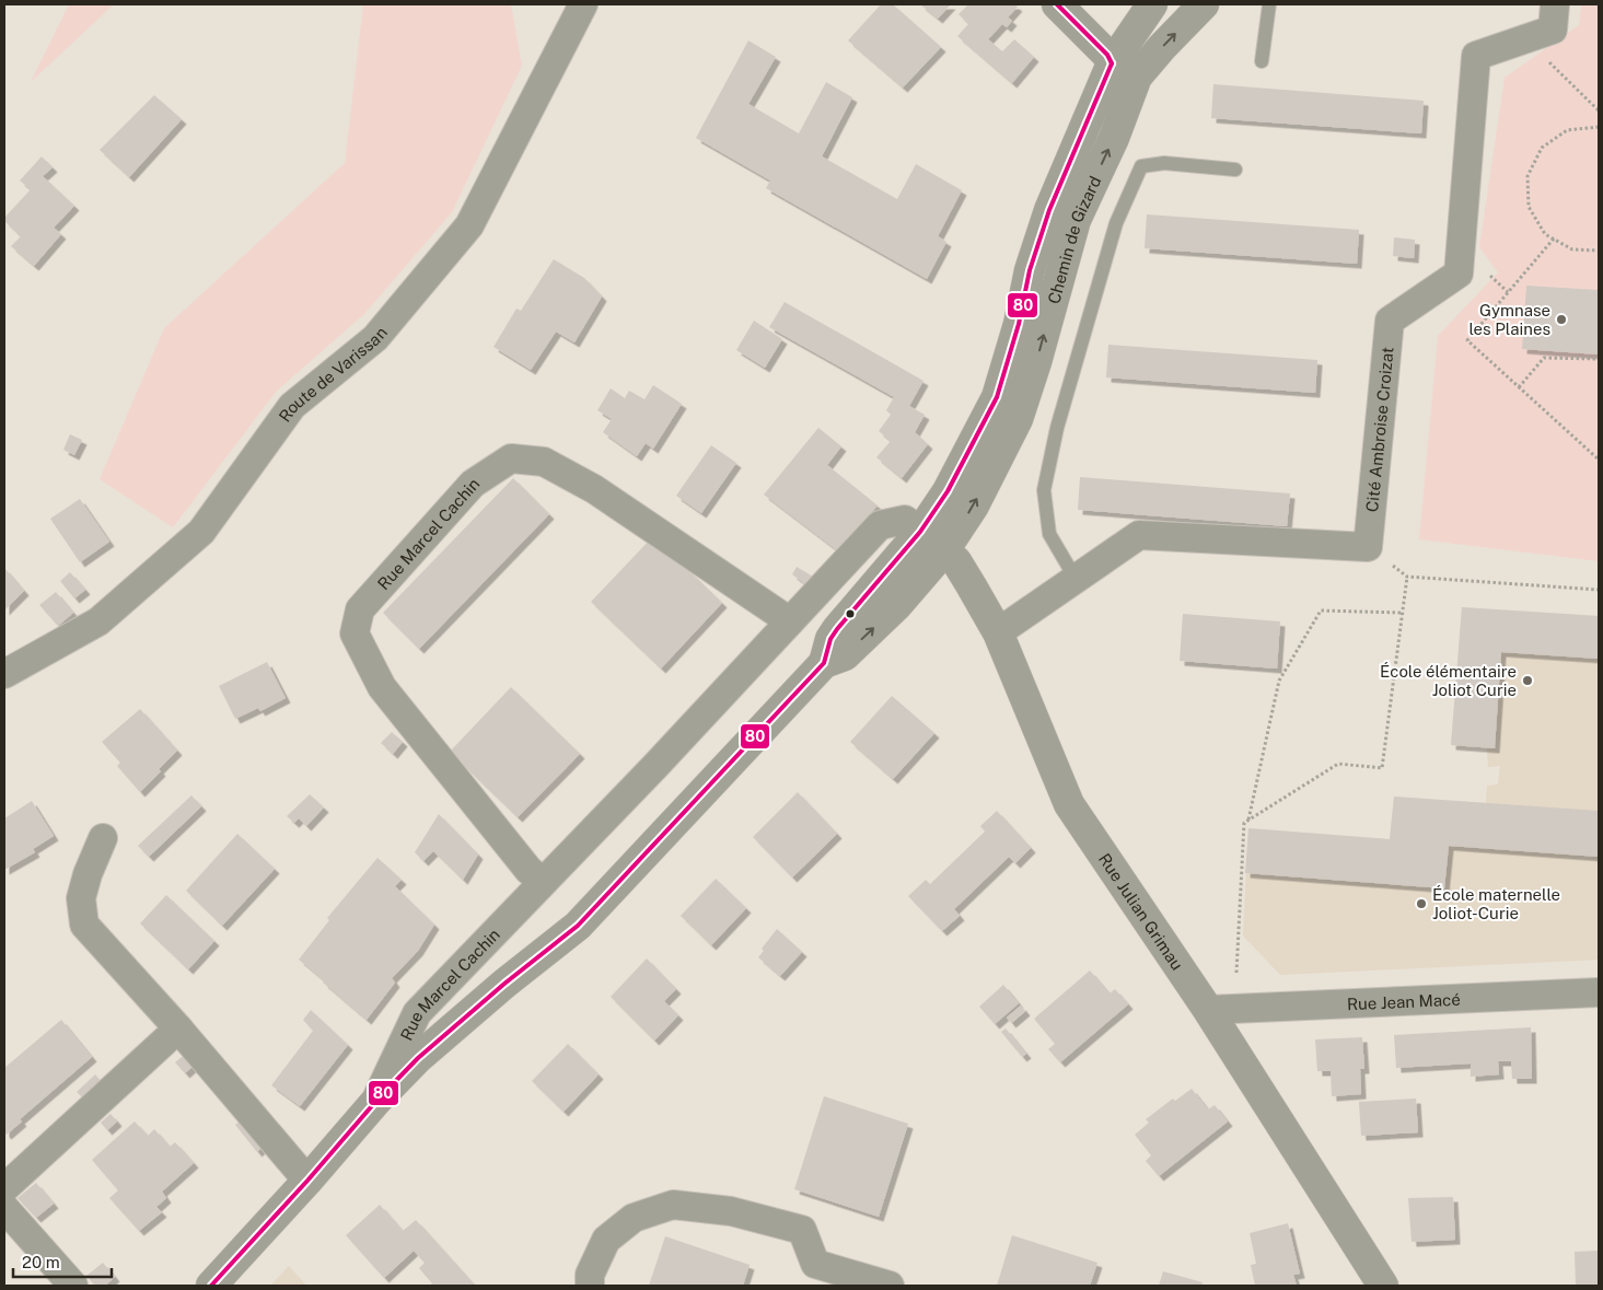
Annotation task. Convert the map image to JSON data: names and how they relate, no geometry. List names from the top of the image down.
{
  "streets": {
    "street": [
      "Chemin de Gizard",
      "Route de Varissan",
      "Cité Ambroise Croizat",
      "Rue Marcel Cachin",
      "Rue Julian Grimau",
      "Rue Jean Macé"
    ]
  },
  "crossings": [
    ["Chemin de Gizard", "Rue Marcel Cachin"],
    ["Chemin de Gizard", "Rue Julian Grimau"],
    ["Rue Marcel Cachin", "Rue Julian Grimau"],
    ["Rue Julian Grimau", "Rue Jean Macé"]
  ],
  "places": ["Gymnase les Plaines", "École élémentaire Joliot Curie", "École maternelle Joliot-Curie"],
  "lines": ["transit line 80"],
  "scale_bar": "20 m"
}
